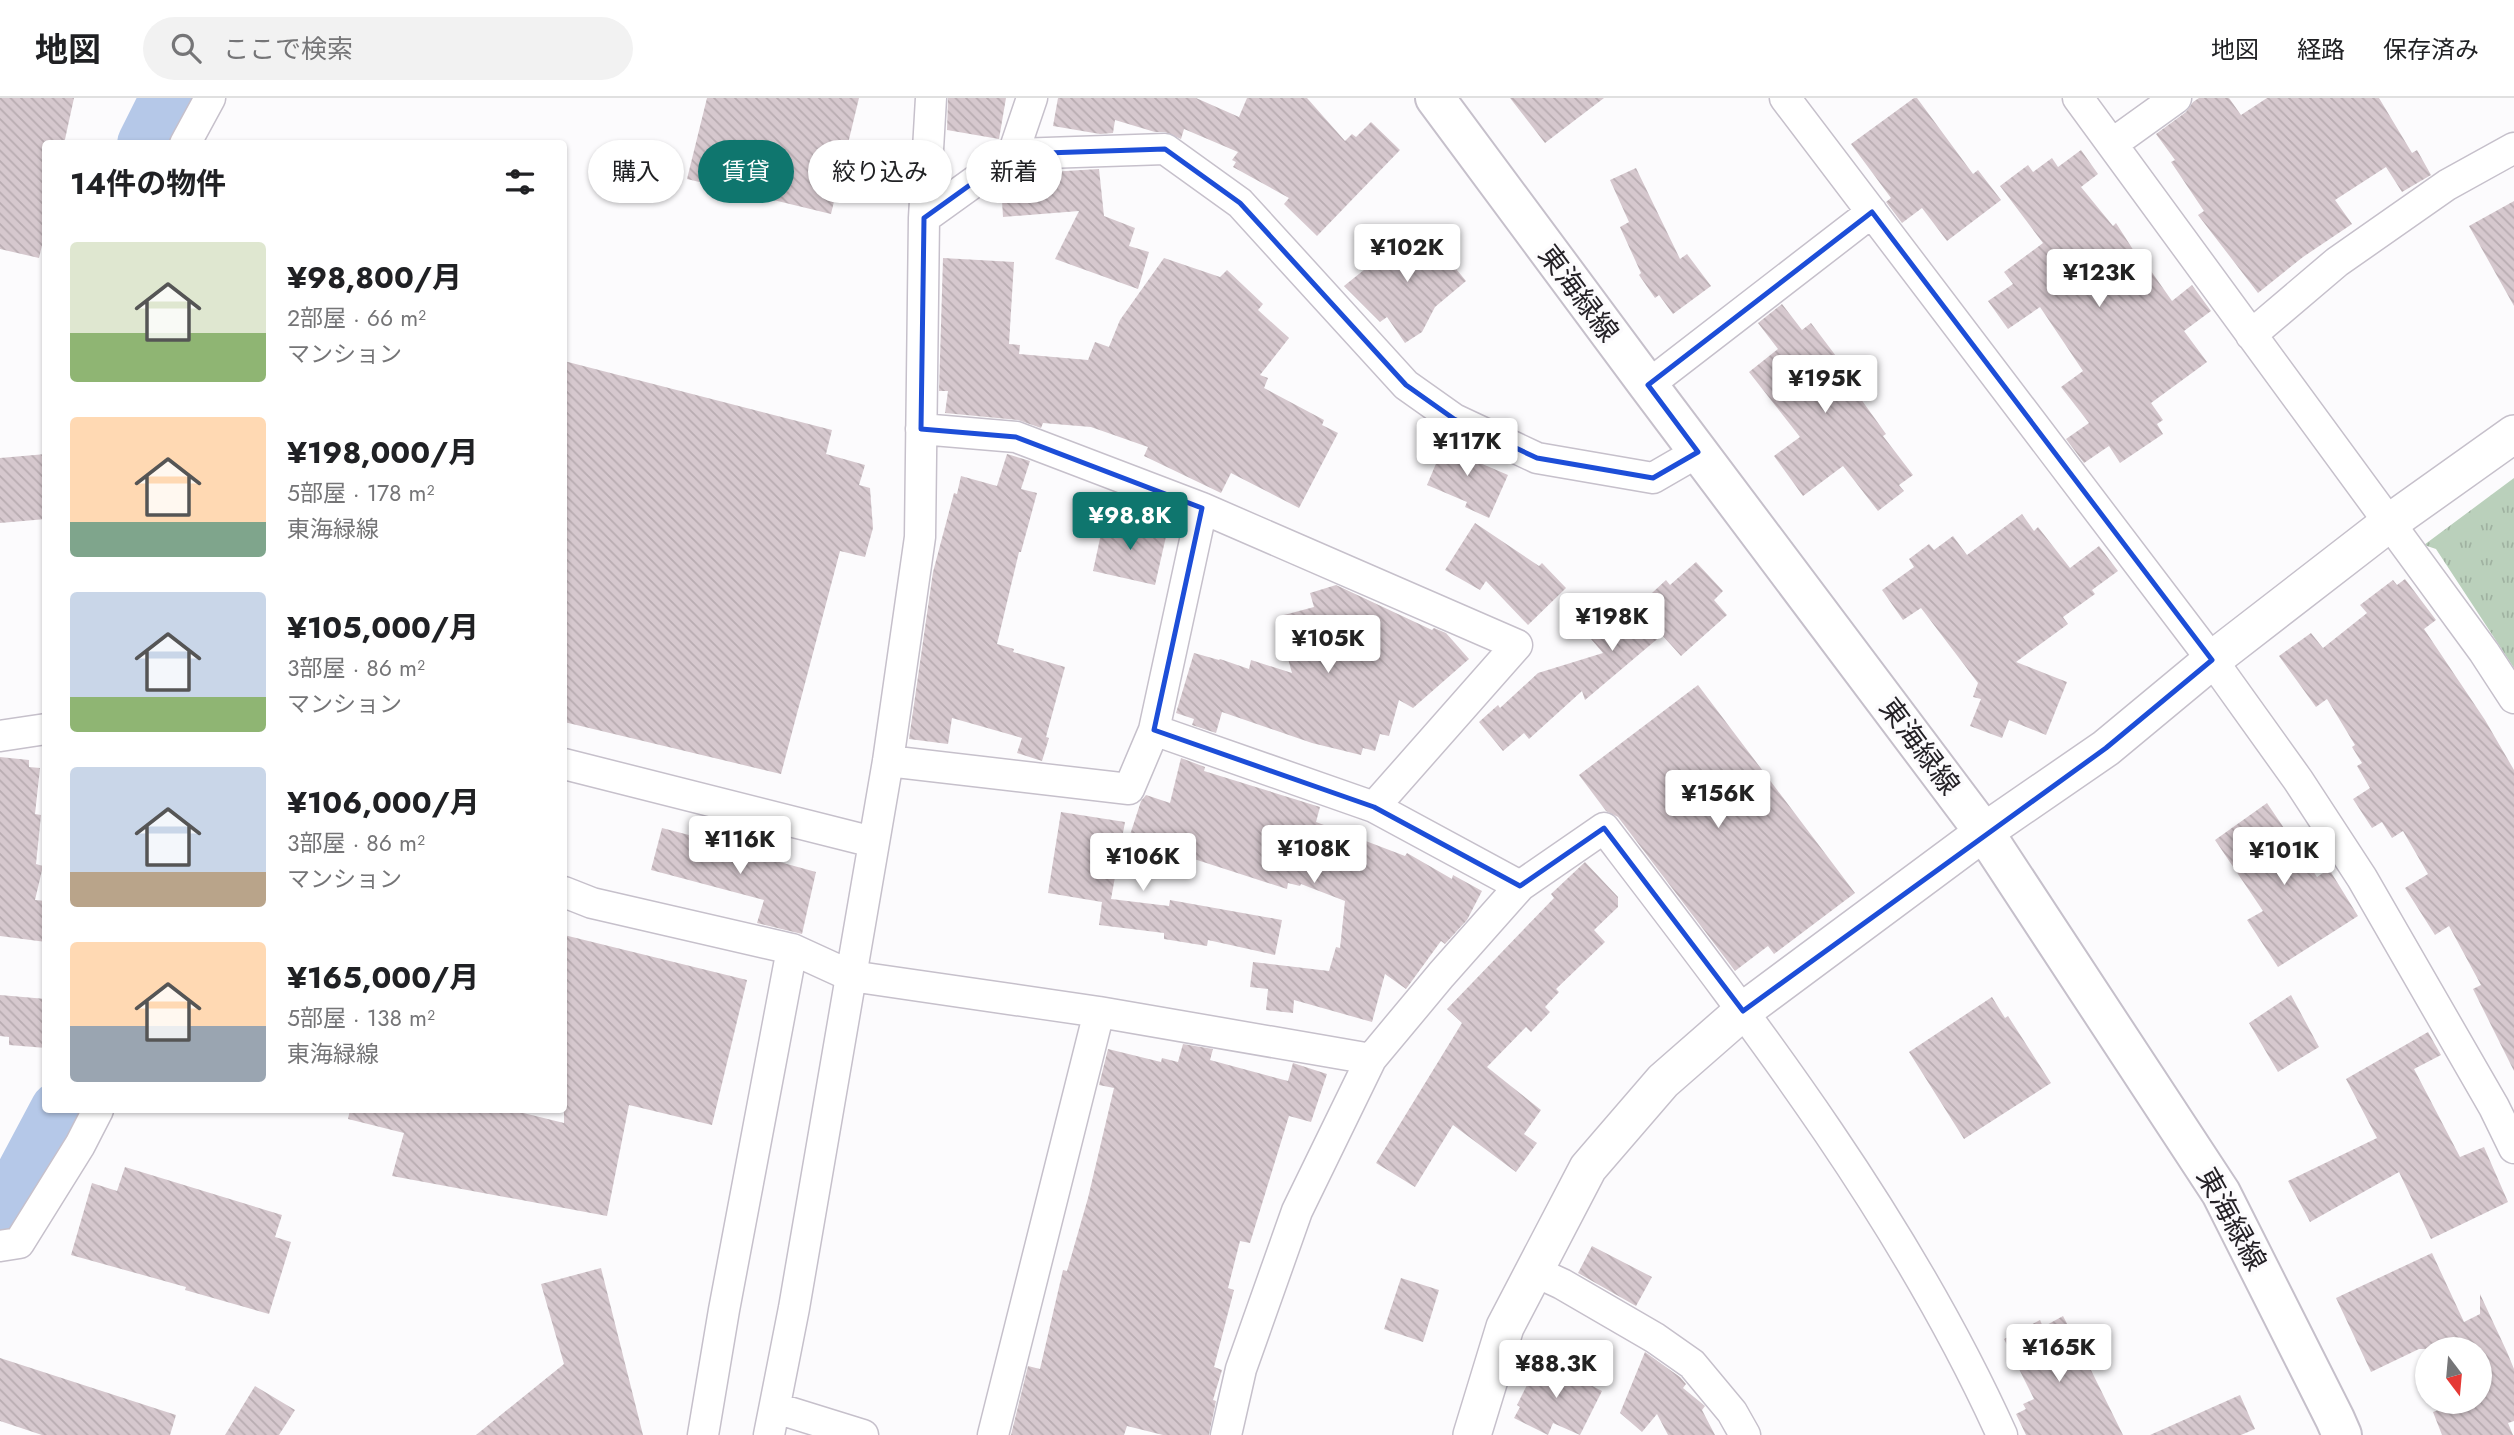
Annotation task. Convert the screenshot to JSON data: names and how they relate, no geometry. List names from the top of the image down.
{
  "streets": {
    "main road": ["東海緑線"]
  },
  "north": "bottom",
  "page": {
    "header": "地図",
    "search": "ここで検索",
    "nav": ["地図", "経路", "保存済み"],
    "chip": [
      "購入",
      "賃貸",
      "絞り込み",
      "新着"
    ],
    "heading": "14件の物件",
    "price": [
      "¥102K",
      "¥123K",
      "¥195K",
      "¥117K",
      "¥98.8K",
      "¥198K",
      "¥105K",
      "¥156K",
      "¥116K",
      "¥108K",
      "¥101K",
      "¥106K",
      "¥165K",
      "¥88.3K"
    ],
    "list": [
      {
        "name": "¥98,800/月",
        "note": "2部屋 · 66 m² · マンション"
      },
      {
        "name": "¥198,000/月",
        "note": "5部屋 · 178 m² · 東海緑線"
      },
      {
        "name": "¥105,000/月",
        "note": "3部屋 · 86 m² · マンション"
      },
      {
        "name": "¥106,000/月",
        "note": "3部屋 · 86 m² · マンション"
      },
      {
        "name": "¥165,000/月",
        "note": "5部屋 · 138 m² · 東海緑線"
      }
    ]
  }
}
